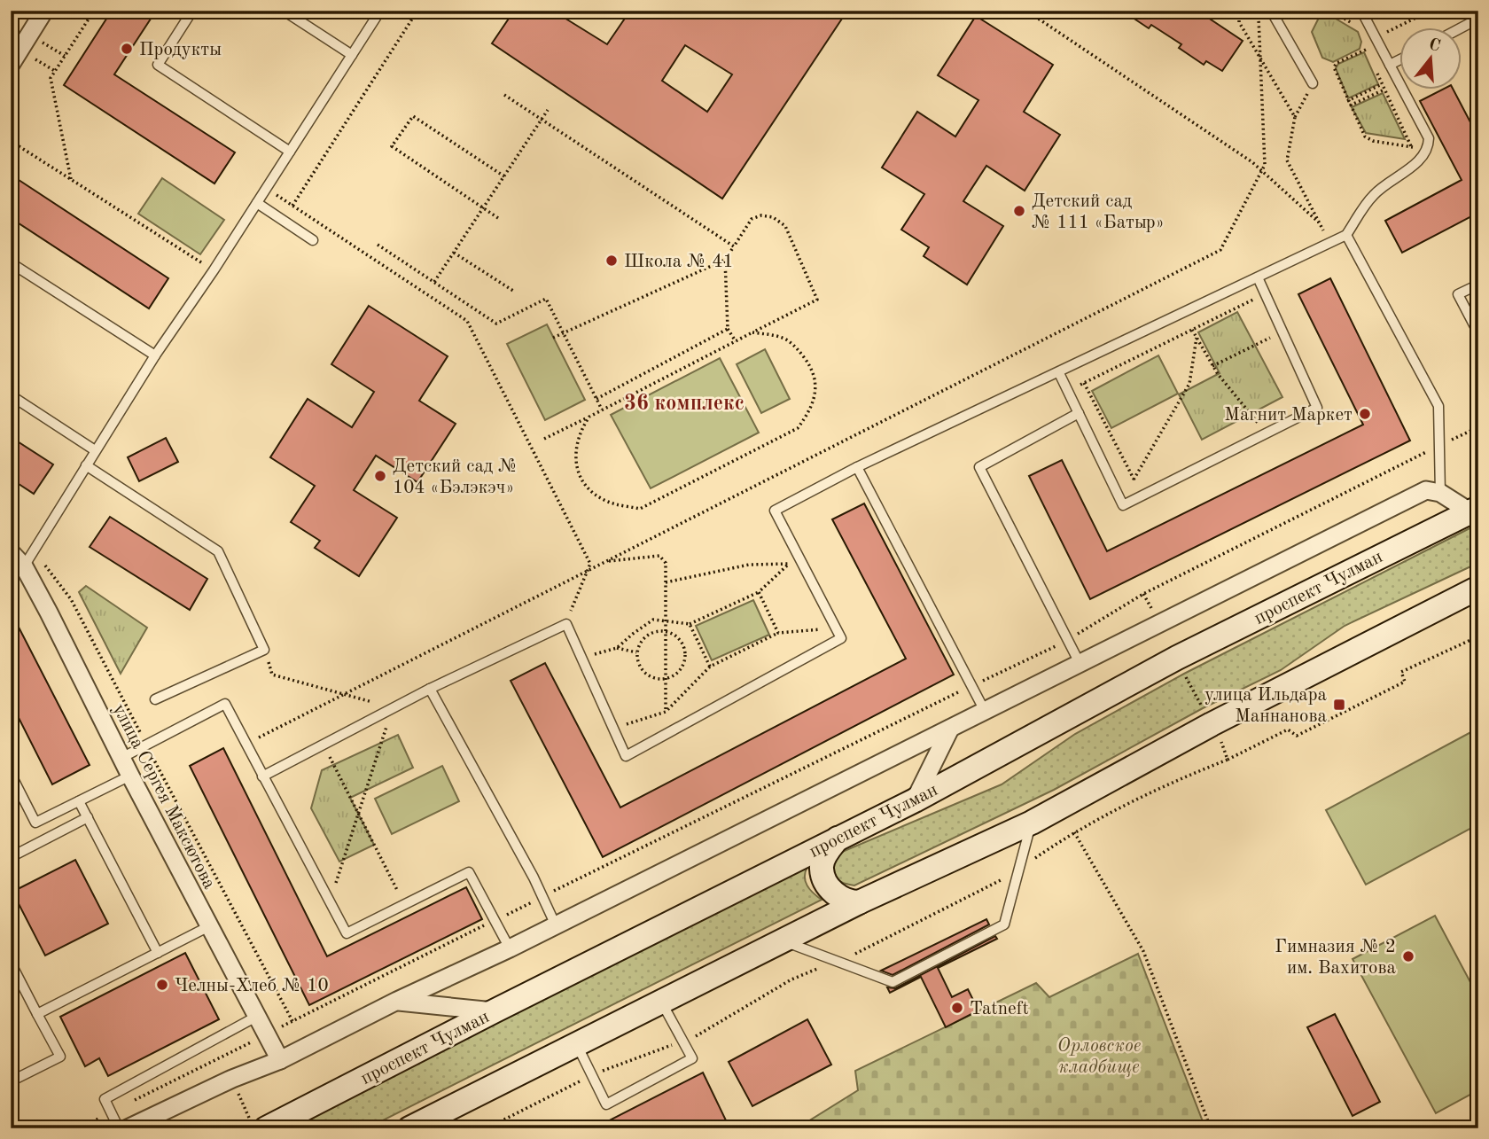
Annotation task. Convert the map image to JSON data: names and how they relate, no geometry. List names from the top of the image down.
{
  "streets": {
    "main road": ["проспект Чулман"],
    "street": ["улица Сергея Максютова"]
  },
  "districts": ["36 комплекс"],
  "parks": ["Орловское кладбище"],
  "places": {
    "other": [
      "Продукты",
      "Детский сад № 111 «Батыр»",
      "Школа № 41",
      "Магнит Маркет",
      "Детский сад № 104 «Бэлэкэч»",
      "Гимназия № 2 им. Вахитова",
      "Челны-Хлеб № 10",
      "Tatneft"
    ],
    "transit": ["улица Ильдара Маннанова"]
  },
  "north": "top"
}
